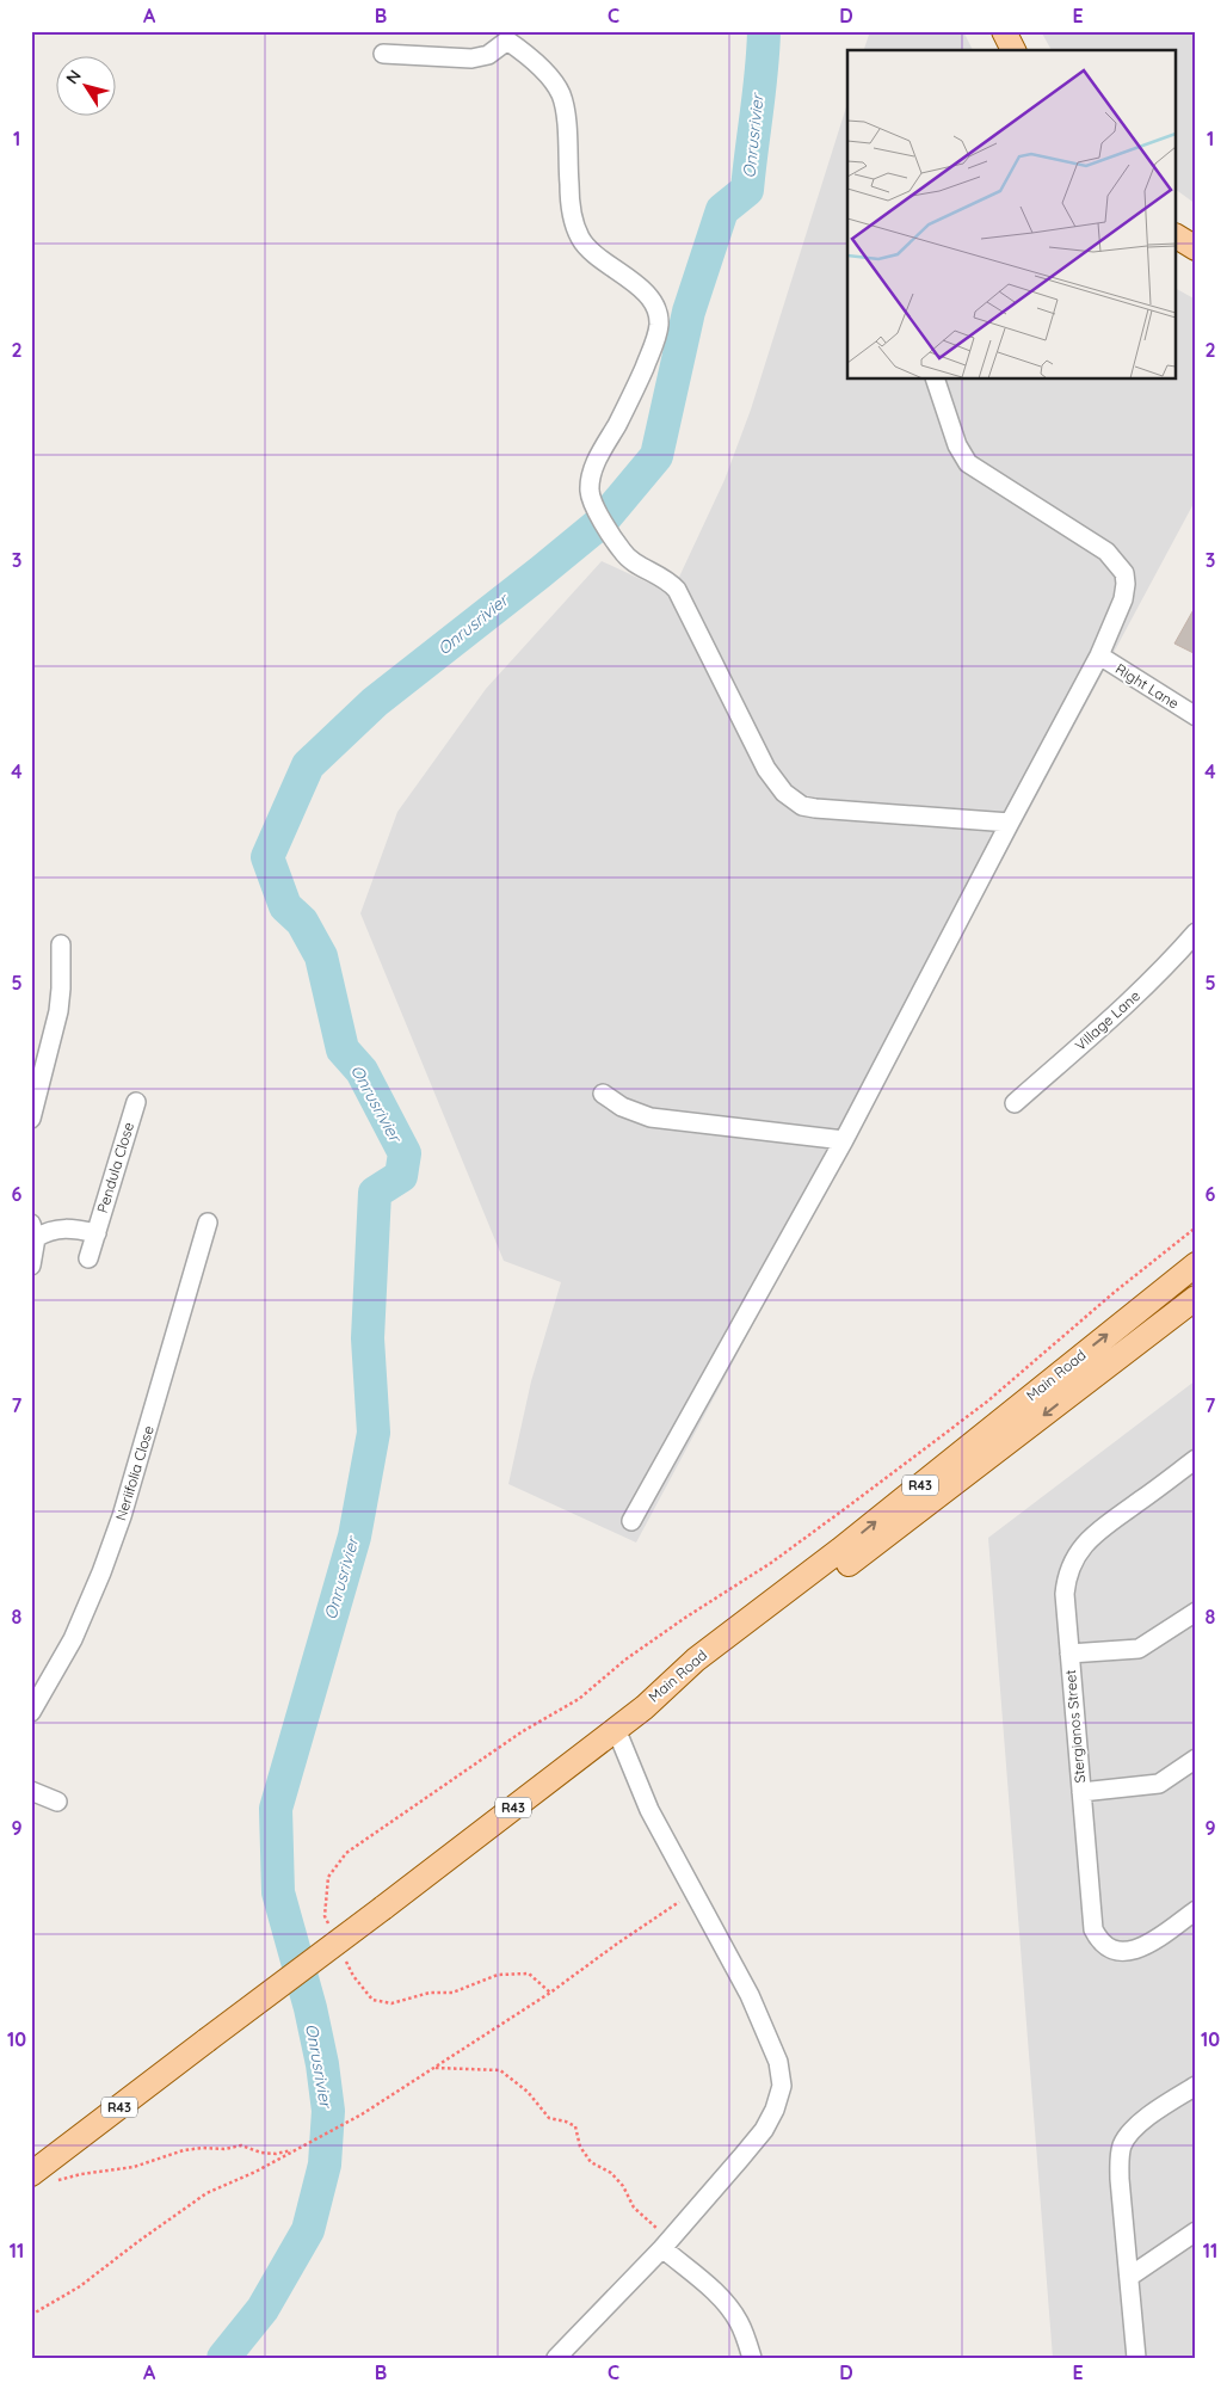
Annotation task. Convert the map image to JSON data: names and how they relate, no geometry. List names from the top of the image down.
{
  "streets": {
    "main road": ["Main Road", "R43"],
    "street": [
      "Right Lane",
      "Village Lane",
      "Pendula Close",
      "Neriifolia Close",
      "Stergianos Street"
    ]
  },
  "crossings": [
    ["Main Road", "R43"]
  ],
  "water": ["Onrusrivier"],
  "north": "top left",
  "grid": {
    "columns": [
      "A",
      "B",
      "C",
      "D",
      "E"
    ],
    "rows": [
      "1",
      "2",
      "3",
      "4",
      "5",
      "6",
      "7",
      "8",
      "9",
      "10",
      "11"
    ]
  }
}
